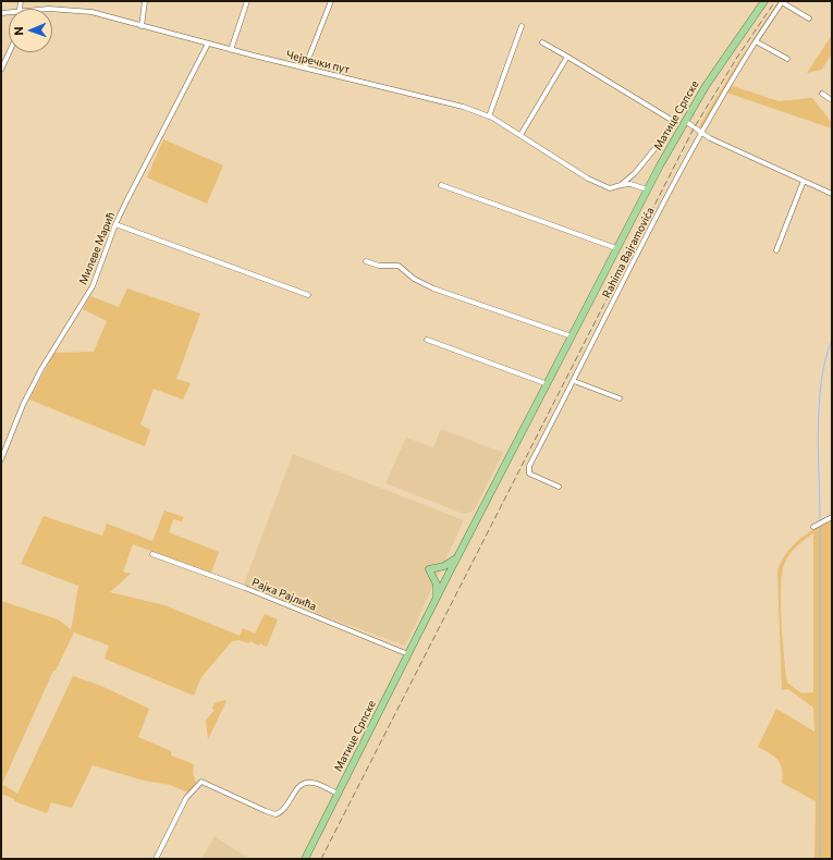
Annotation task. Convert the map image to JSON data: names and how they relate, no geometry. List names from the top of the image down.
{
  "streets": {
    "main road": ["Матице Српске"],
    "street": [
      "Чејречки пут",
      "Милеве Мaрић",
      "Rahima Bajramovića",
      "Рајка Рајлића"
    ]
  },
  "crossings": [
    ["Чејречки пут", "Матице Српске"],
    ["Чејречки пут", "Милеве Мaрић"],
    ["Матице Српске", "Рајка Рајлића"]
  ],
  "north": "left"
}
